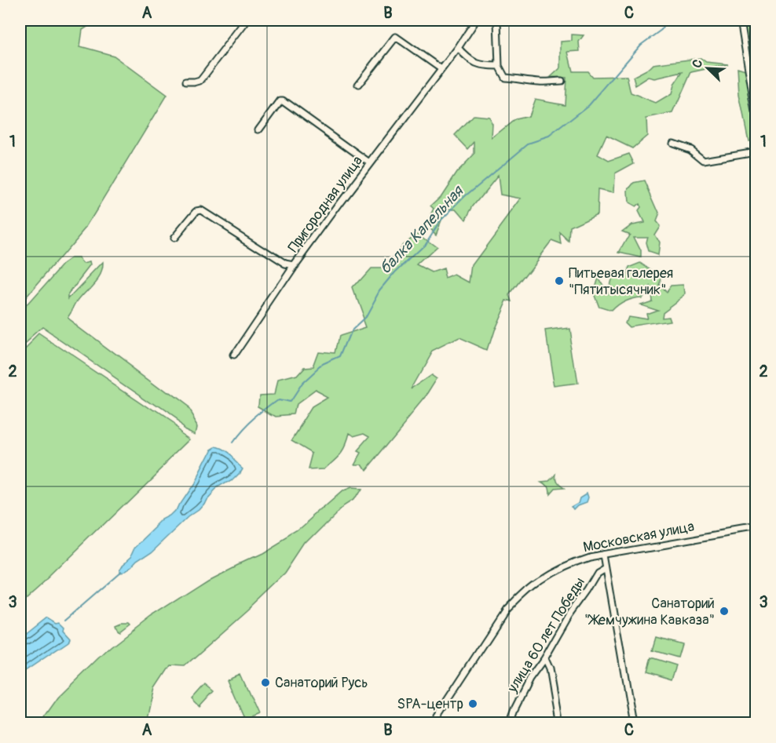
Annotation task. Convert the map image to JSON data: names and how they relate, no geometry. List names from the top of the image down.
{
  "streets": {
    "street": ["Пригородная улица", "Московская улица", "улица 60 лет Победы"]
  },
  "water": ["балка Капельная"],
  "places": [
    "Питьевая галерея \"Пятитысячник\"",
    "Санаторий \"Жемчужина Кавказа\"",
    "Санаторий Русь",
    "SPA-центр"
  ],
  "north": "top left",
  "grid": {
    "columns": ["A", "B", "C"],
    "rows": ["1", "2", "3"]
  }
}
